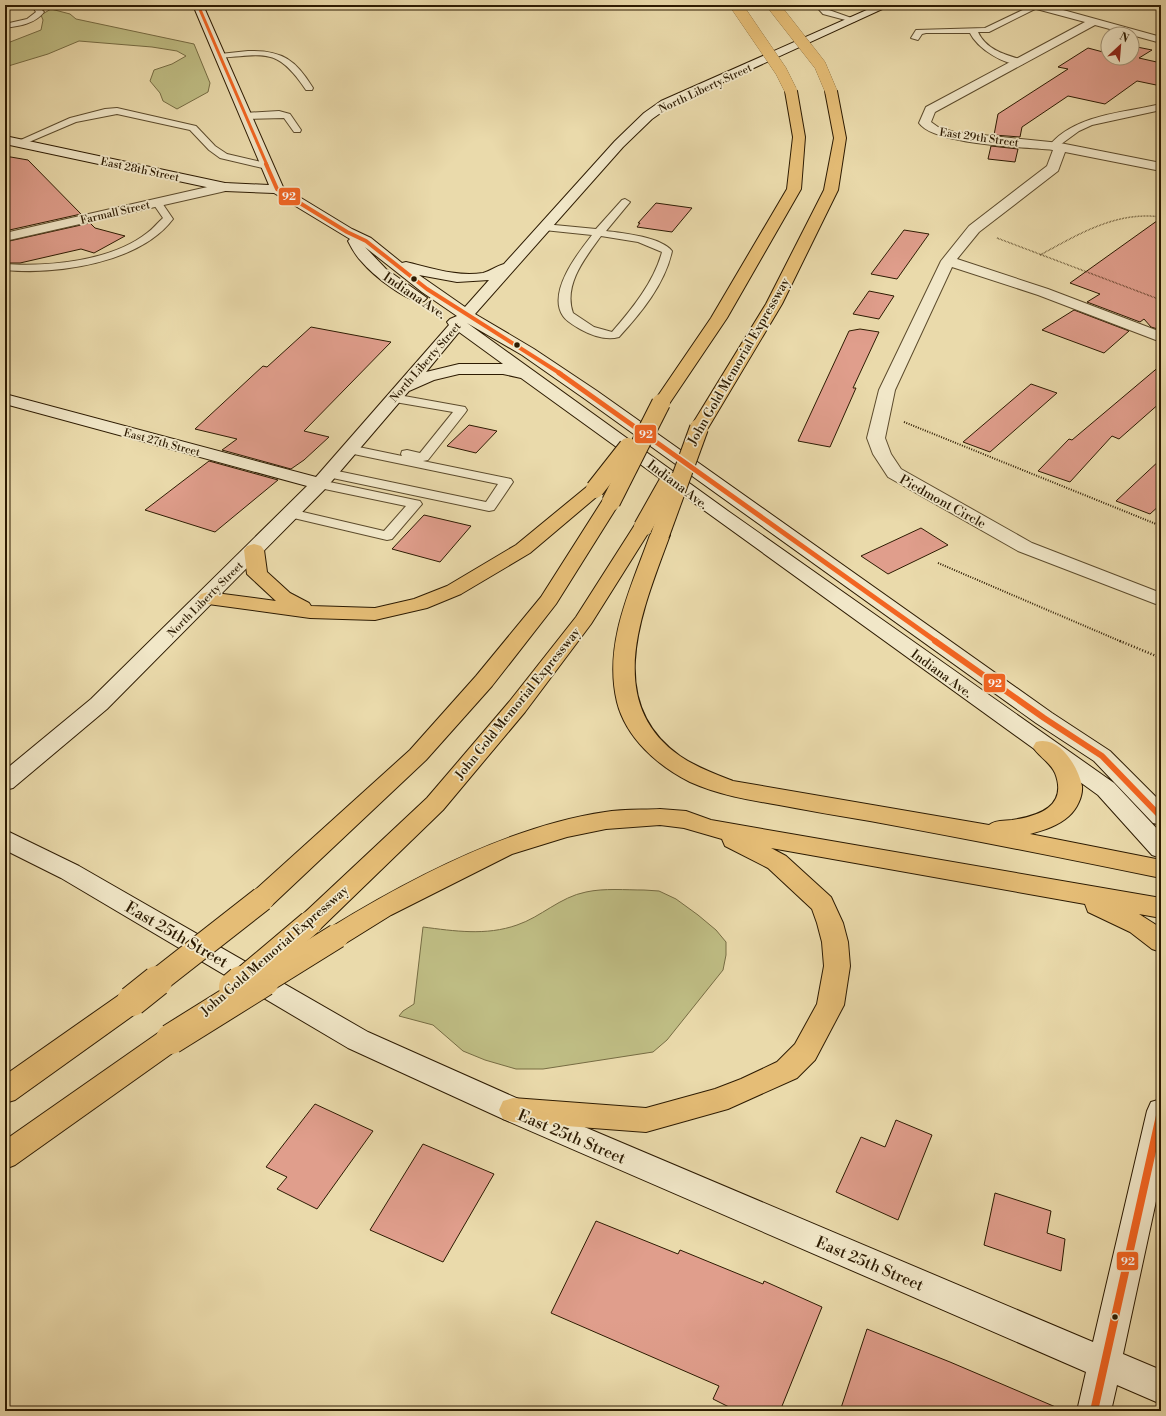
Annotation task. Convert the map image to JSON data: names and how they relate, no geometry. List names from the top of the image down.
{
  "streets": {
    "highway": ["John Gold Memorial Expressway"],
    "main road": [
      "North Liberty Street",
      "East 29th Street",
      "East 28th Street",
      "Farmall Street",
      "Indiana Ave.",
      "East 27th Street",
      "Piedmont Circle",
      "East 25th Street"
    ]
  },
  "crossings": [
    ["North Liberty Street", "Indiana Ave."],
    ["North Liberty Street", "East 27th Street"],
    ["East 29th Street", "Piedmont Circle"],
    ["East 28th Street", "Farmall Street"]
  ],
  "lines": ["transit line 92"],
  "north": "top right"
}
